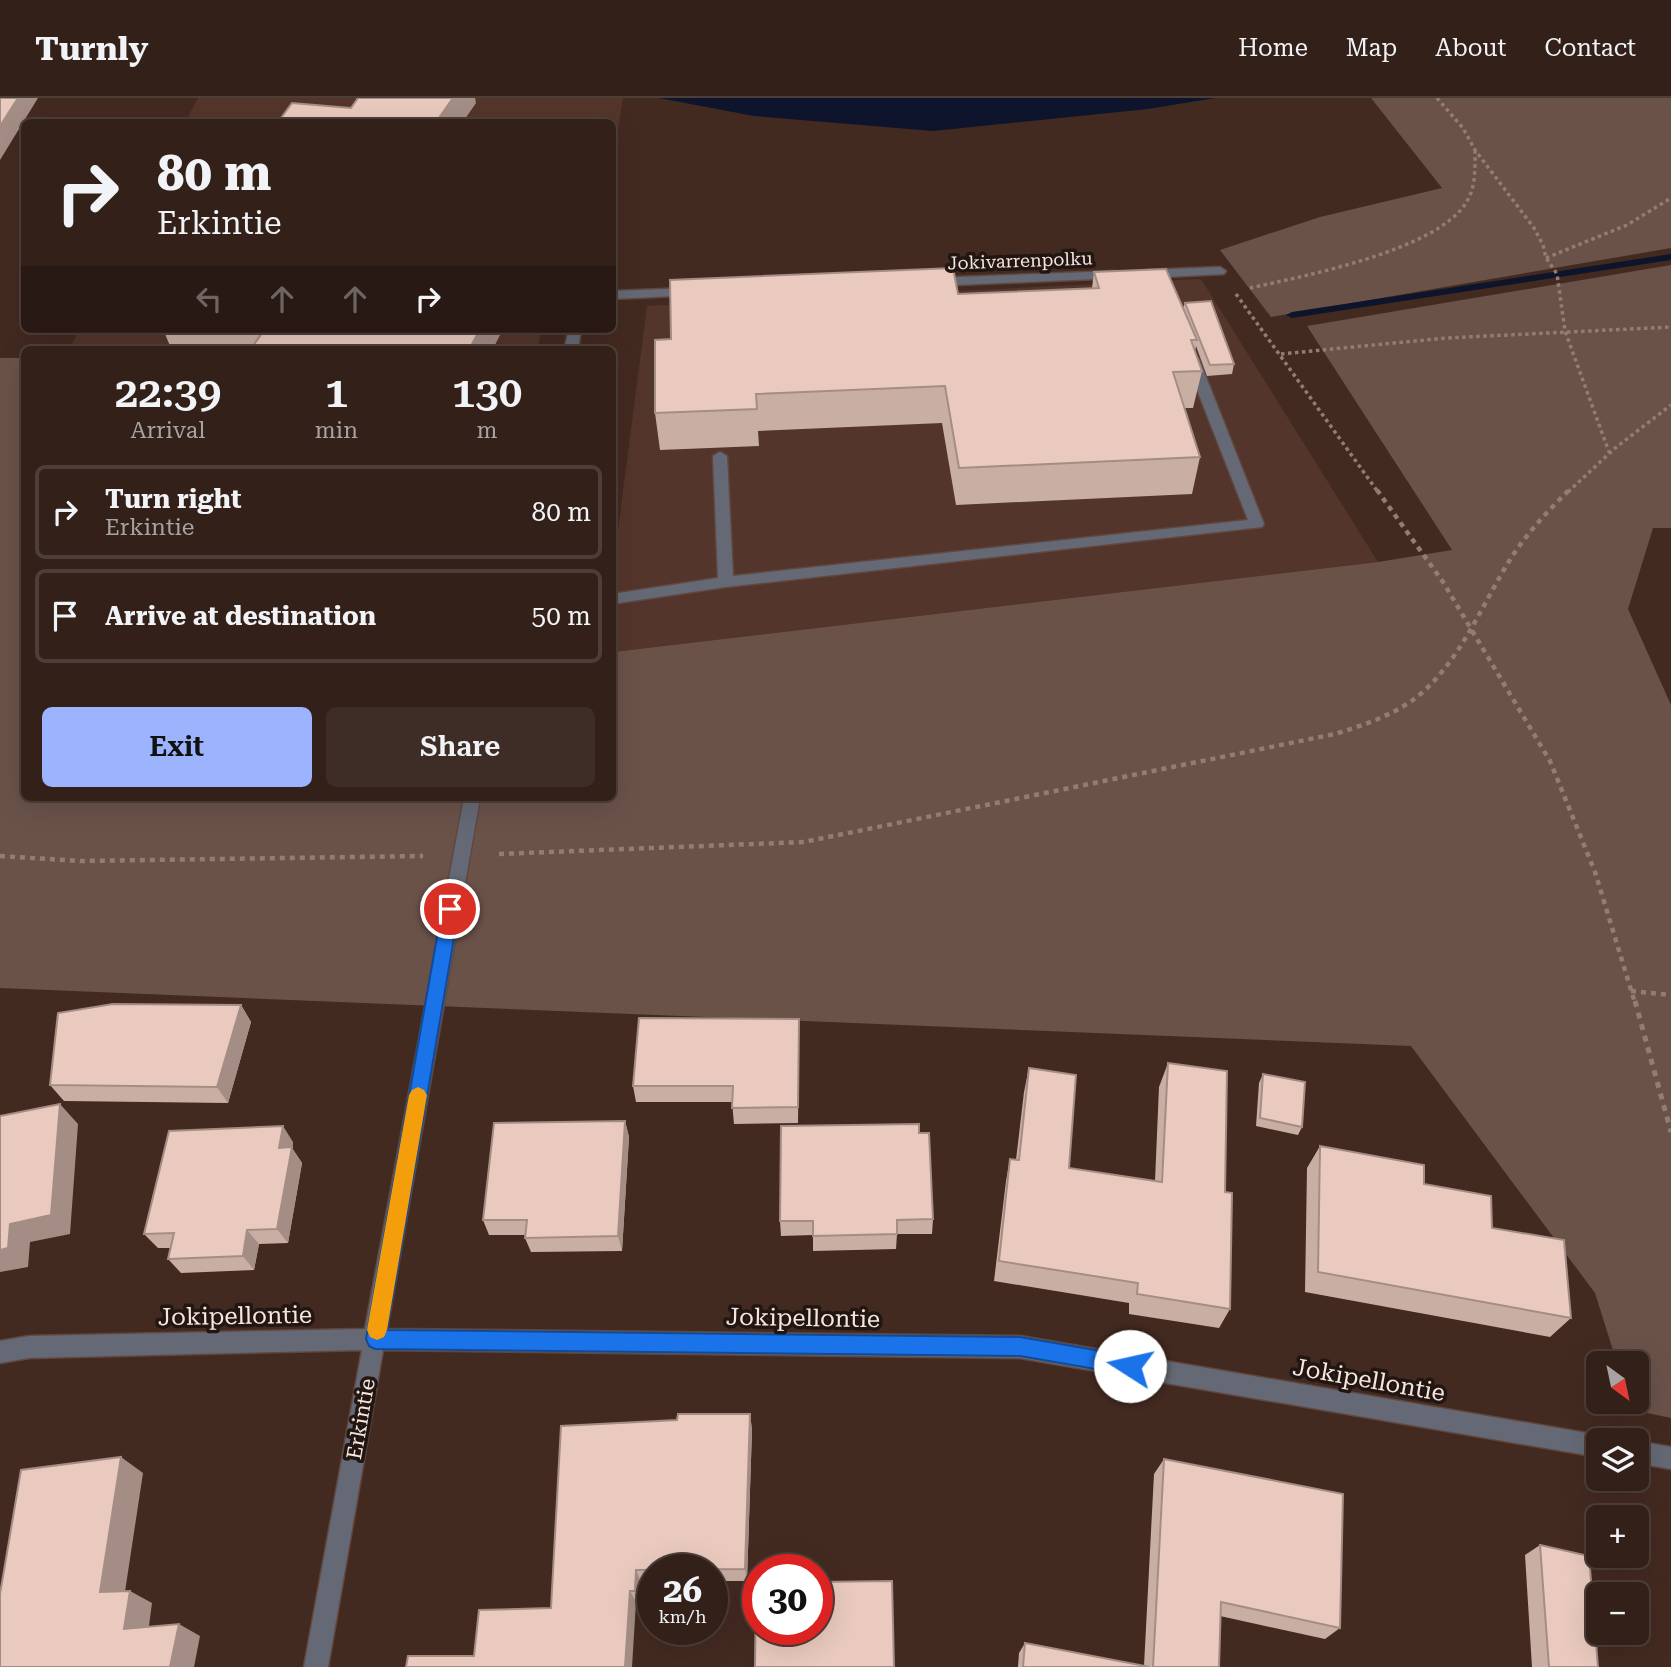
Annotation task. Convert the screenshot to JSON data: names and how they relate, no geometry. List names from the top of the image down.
{
  "streets": {
    "street": ["Jokivarrenpolku", "Jokipellontie", "Erkintie"]
  },
  "crossings": [
    ["Jokipellontie", "Erkintie"]
  ],
  "north": "bottom right",
  "page": {
    "header": "Turnly",
    "nav": [
      "Home",
      "Map",
      "About",
      "Contact"
    ],
    "turn": ["80 m", "Erkintie"],
    "eta": [
      "22:39",
      "Arrival",
      "1",
      "min",
      "130",
      "m"
    ],
    "list": [
      {
        "name": "Turn right",
        "note": "Erkintie",
        "value": "80 m"
      },
      {
        "name": "Arrive at destination",
        "value": "50 m"
      }
    ],
    "buttons": ["Exit", "Share"],
    "map_buttons": ["+", "−"],
    "speed": "26 km/h",
    "limit": "30"
  }
}
